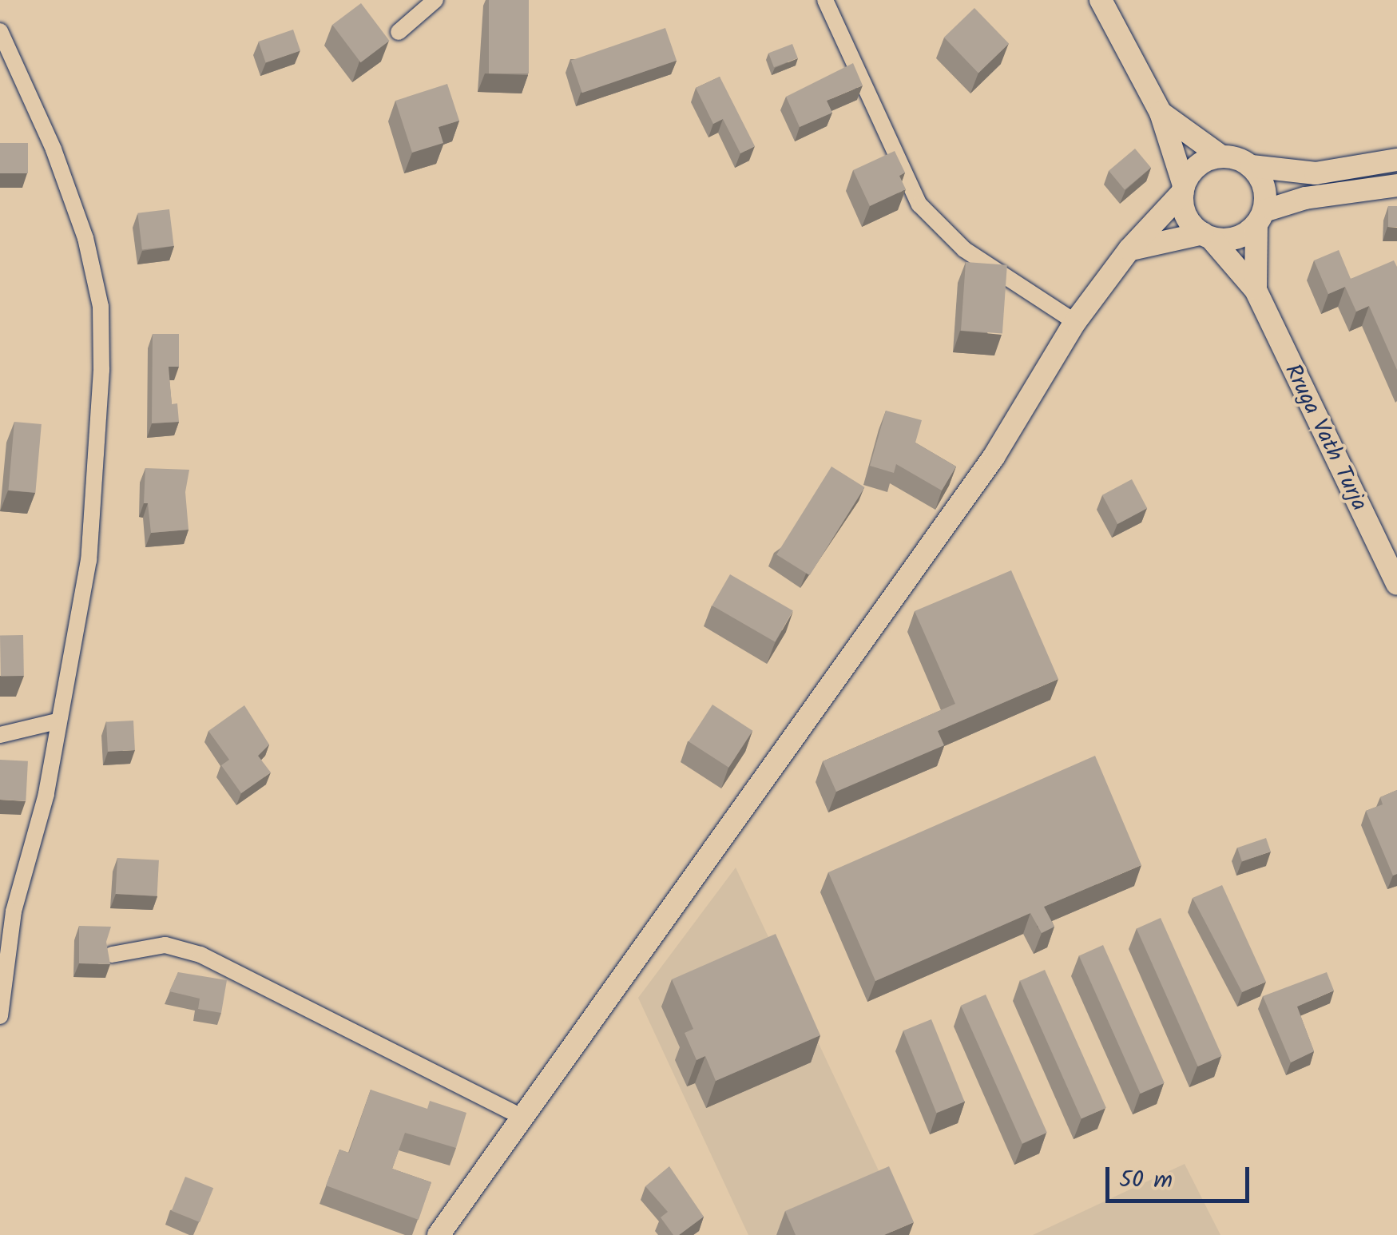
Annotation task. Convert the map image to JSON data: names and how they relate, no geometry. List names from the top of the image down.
{
  "streets": {
    "street": ["Rruga Vath Turja"]
  },
  "scale_bar": "50 m"
}
